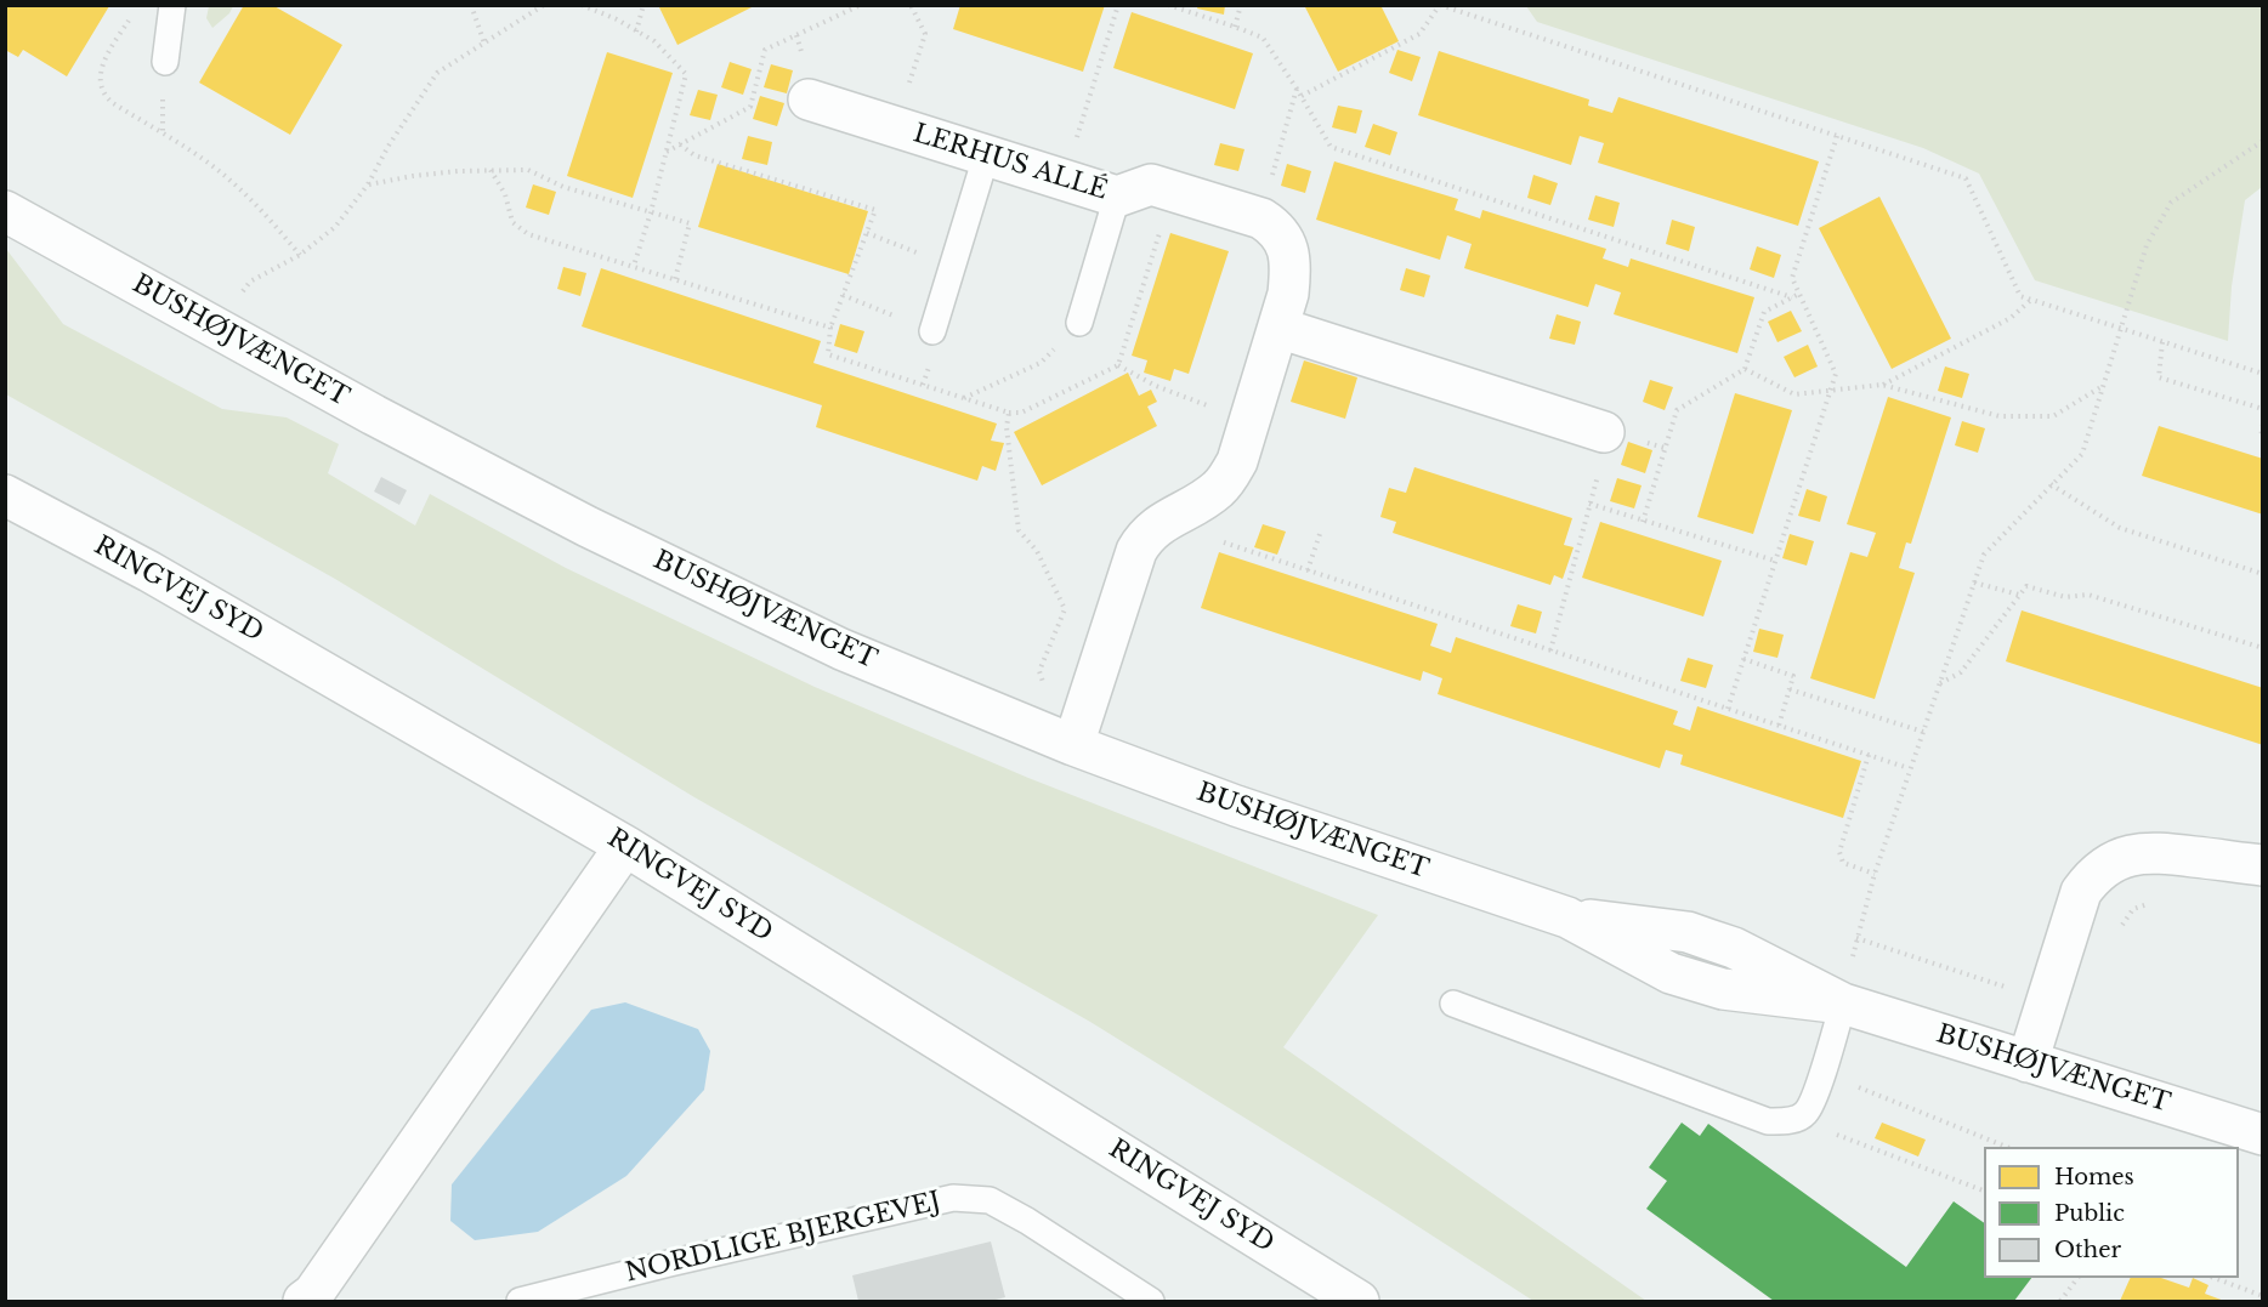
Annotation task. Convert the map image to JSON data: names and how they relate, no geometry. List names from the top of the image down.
{
  "streets": {
    "street": ["LERHUS ALLÉ", "BUSHØJVÆNGET", "RINGVEJ SYD"],
    "lane": ["NORDLIGE BJERGEVEJ"]
  },
  "crossings": [
    ["LERHUS ALLÉ", "BUSHØJVÆNGET"]
  ],
  "legend": ["Homes", "Public", "Other"]
}
